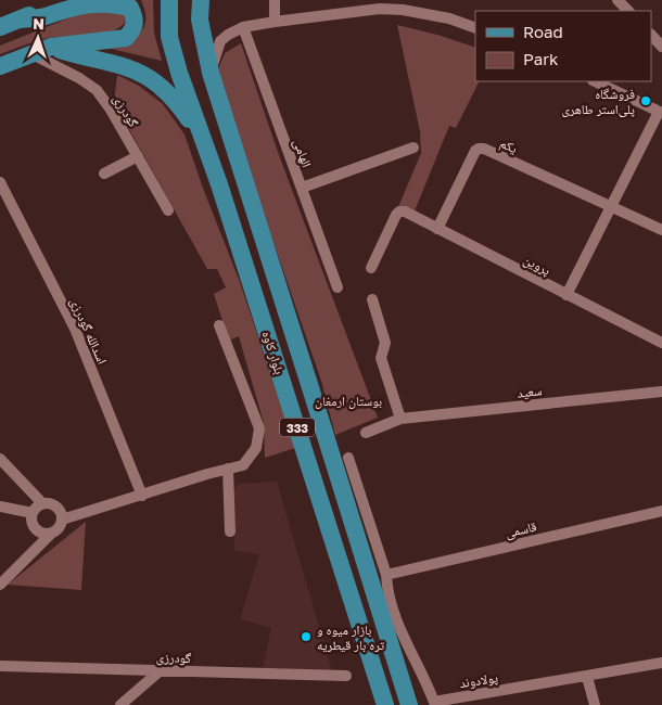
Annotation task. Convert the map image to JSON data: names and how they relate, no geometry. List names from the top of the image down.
{
  "streets": {
    "main road": ["بلوار کاوه", "333"],
    "street": [
      "گودرزی",
      "یکم",
      "الهامی",
      "پروین",
      "اسدالله گودرزی",
      "سعید",
      "قاسمی",
      "پولادوند"
    ]
  },
  "crossings": [
    ["یکم", "پروین"],
    ["قاسمی", "پولادوند"]
  ],
  "parks": ["بوستان ارمغان"],
  "places": ["فروشگاه پلی‌استر طاهری", "بازار میوه و تره بار قیطریه"],
  "legend": ["Road", "Park"],
  "north": "top"
}
